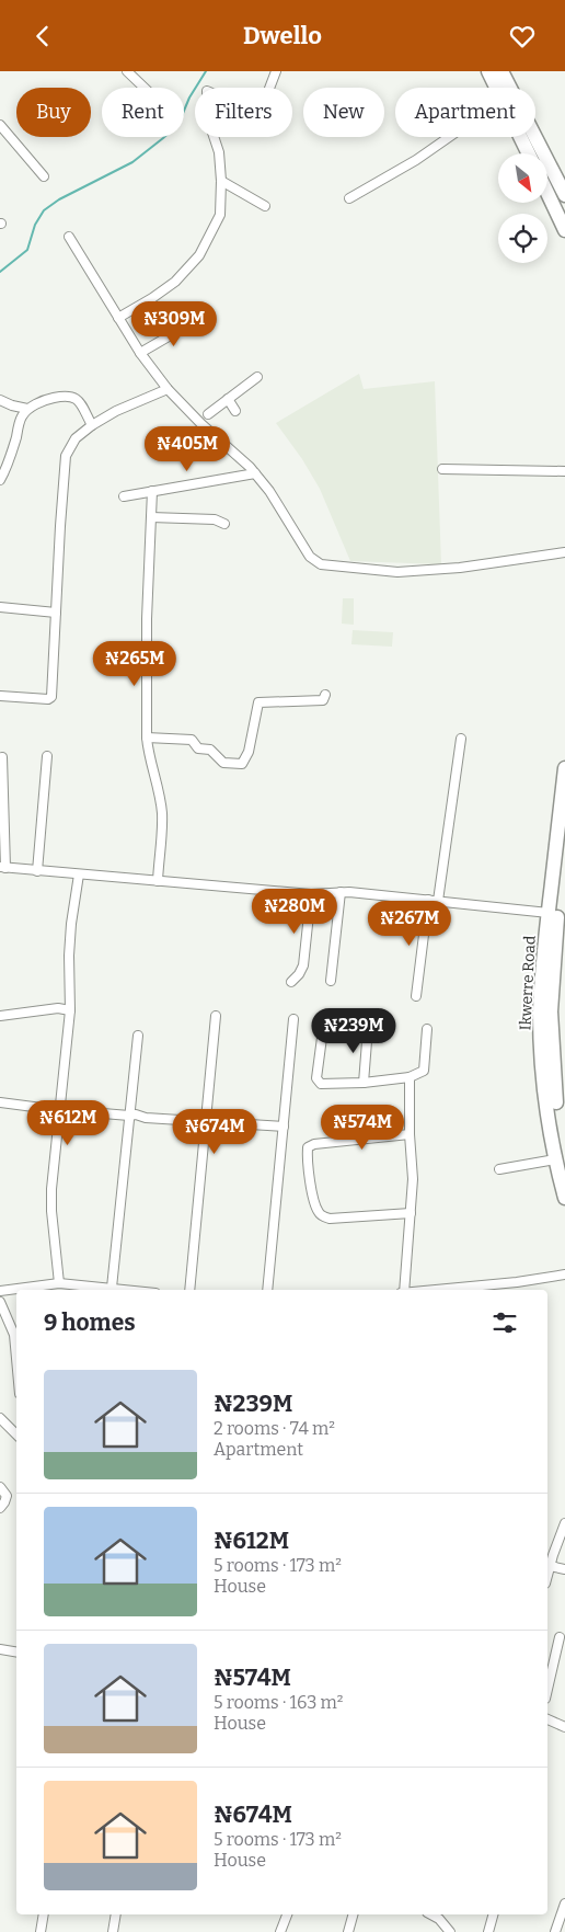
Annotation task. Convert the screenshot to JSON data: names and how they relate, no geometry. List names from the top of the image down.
{
  "streets": {
    "main road": ["Ikwerre Road"]
  },
  "north": "bottom right",
  "page": {
    "header": "Dwello",
    "chip": [
      "Buy",
      "Rent",
      "Filters",
      "New",
      "Apartment"
    ],
    "price": [
      "₦309M",
      "₦405M",
      "₦265M",
      "₦280M",
      "₦267M",
      "₦239M",
      "₦612M",
      "₦574M",
      "₦674M"
    ],
    "heading": "9 homes",
    "list": [
      {
        "name": "₦239M",
        "note": "2 rooms · 74 m² · Apartment"
      },
      {
        "name": "₦612M",
        "note": "5 rooms · 173 m² · House"
      },
      {
        "name": "₦574M",
        "note": "5 rooms · 163 m² · House"
      },
      {
        "name": "₦674M",
        "note": "5 rooms · 173 m² · House"
      }
    ]
  }
}
